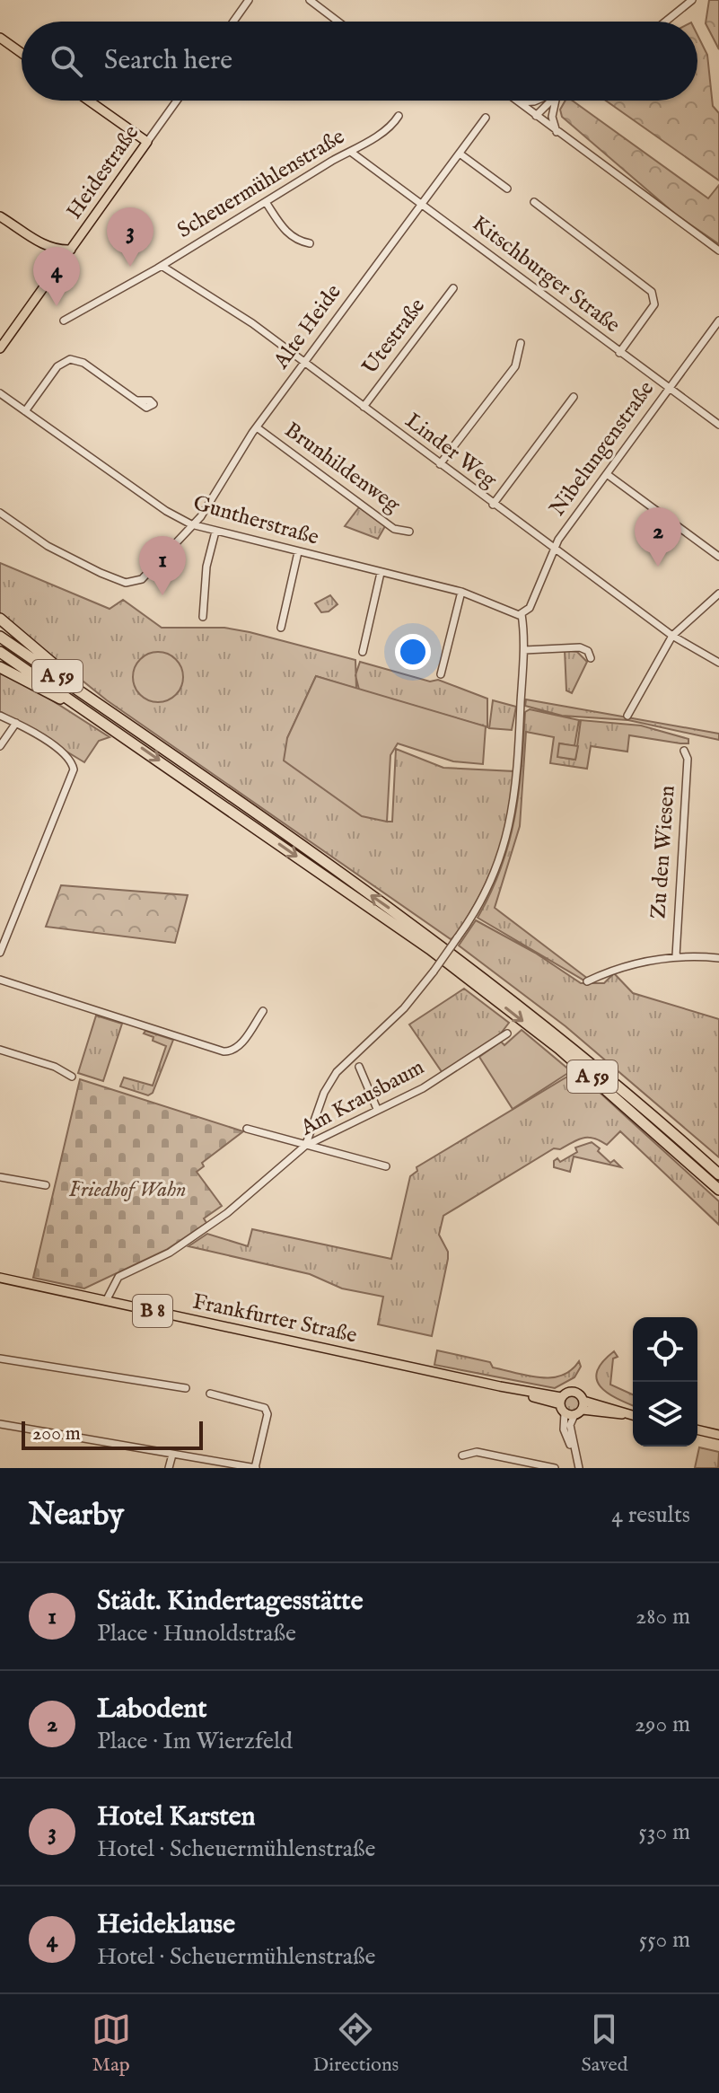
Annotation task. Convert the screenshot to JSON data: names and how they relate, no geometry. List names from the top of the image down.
{
  "streets": {
    "highway": ["A 59"],
    "main road": ["Heidestraße", "B 8", "Frankfurter Straße"],
    "street": [
      "Scheuermühlenstraße",
      "Kitschburger Straße",
      "Alte Heide",
      "Utestraße",
      "Nibelungenstraße",
      "Linder Weg",
      "Brunhildenweg",
      "Guntherstraße",
      "Zu den Wiesen",
      "Am Krausbaum"
    ]
  },
  "crossings": [
    ["Scheuermühlenstraße", "Kitschburger Straße"],
    ["Scheuermühlenstraße", "Linder Weg"],
    ["Kitschburger Straße", "Alte Heide"],
    ["Kitschburger Straße", "Nibelungenstraße"],
    ["Alte Heide", "Linder Weg"],
    ["Alte Heide", "Brunhildenweg"],
    ["Alte Heide", "Guntherstraße"],
    ["Utestraße", "Linder Weg"],
    ["Nibelungenstraße", "Linder Weg"],
    ["Nibelungenstraße", "Guntherstraße"],
    ["Am Krausbaum", "Frankfurter Straße"]
  ],
  "parks": ["Friedhof Wahn"],
  "scale_bar": "200 m",
  "page": {
    "search": "Search here",
    "pins": [
      "3",
      "4",
      "2",
      "1"
    ],
    "scale": "200 m",
    "heading": ["Nearby", "4 results"],
    "list": [
      {
        "mark": "1",
        "name": "Städt. Kindertagesstätte",
        "note": "Place · Hunoldstraße",
        "value": "280 m"
      },
      {
        "mark": "2",
        "name": "Labodent",
        "note": "Place · Im Wierzfeld",
        "value": "290 m"
      },
      {
        "mark": "3",
        "name": "Hotel Karsten",
        "note": "Hotel · Scheuermühlenstraße",
        "value": "530 m"
      },
      {
        "mark": "4",
        "name": "Heideklause",
        "note": "Hotel · Scheuermühlenstraße",
        "value": "550 m"
      }
    ],
    "nav": ["Map", "Directions", "Saved"]
  }
}
